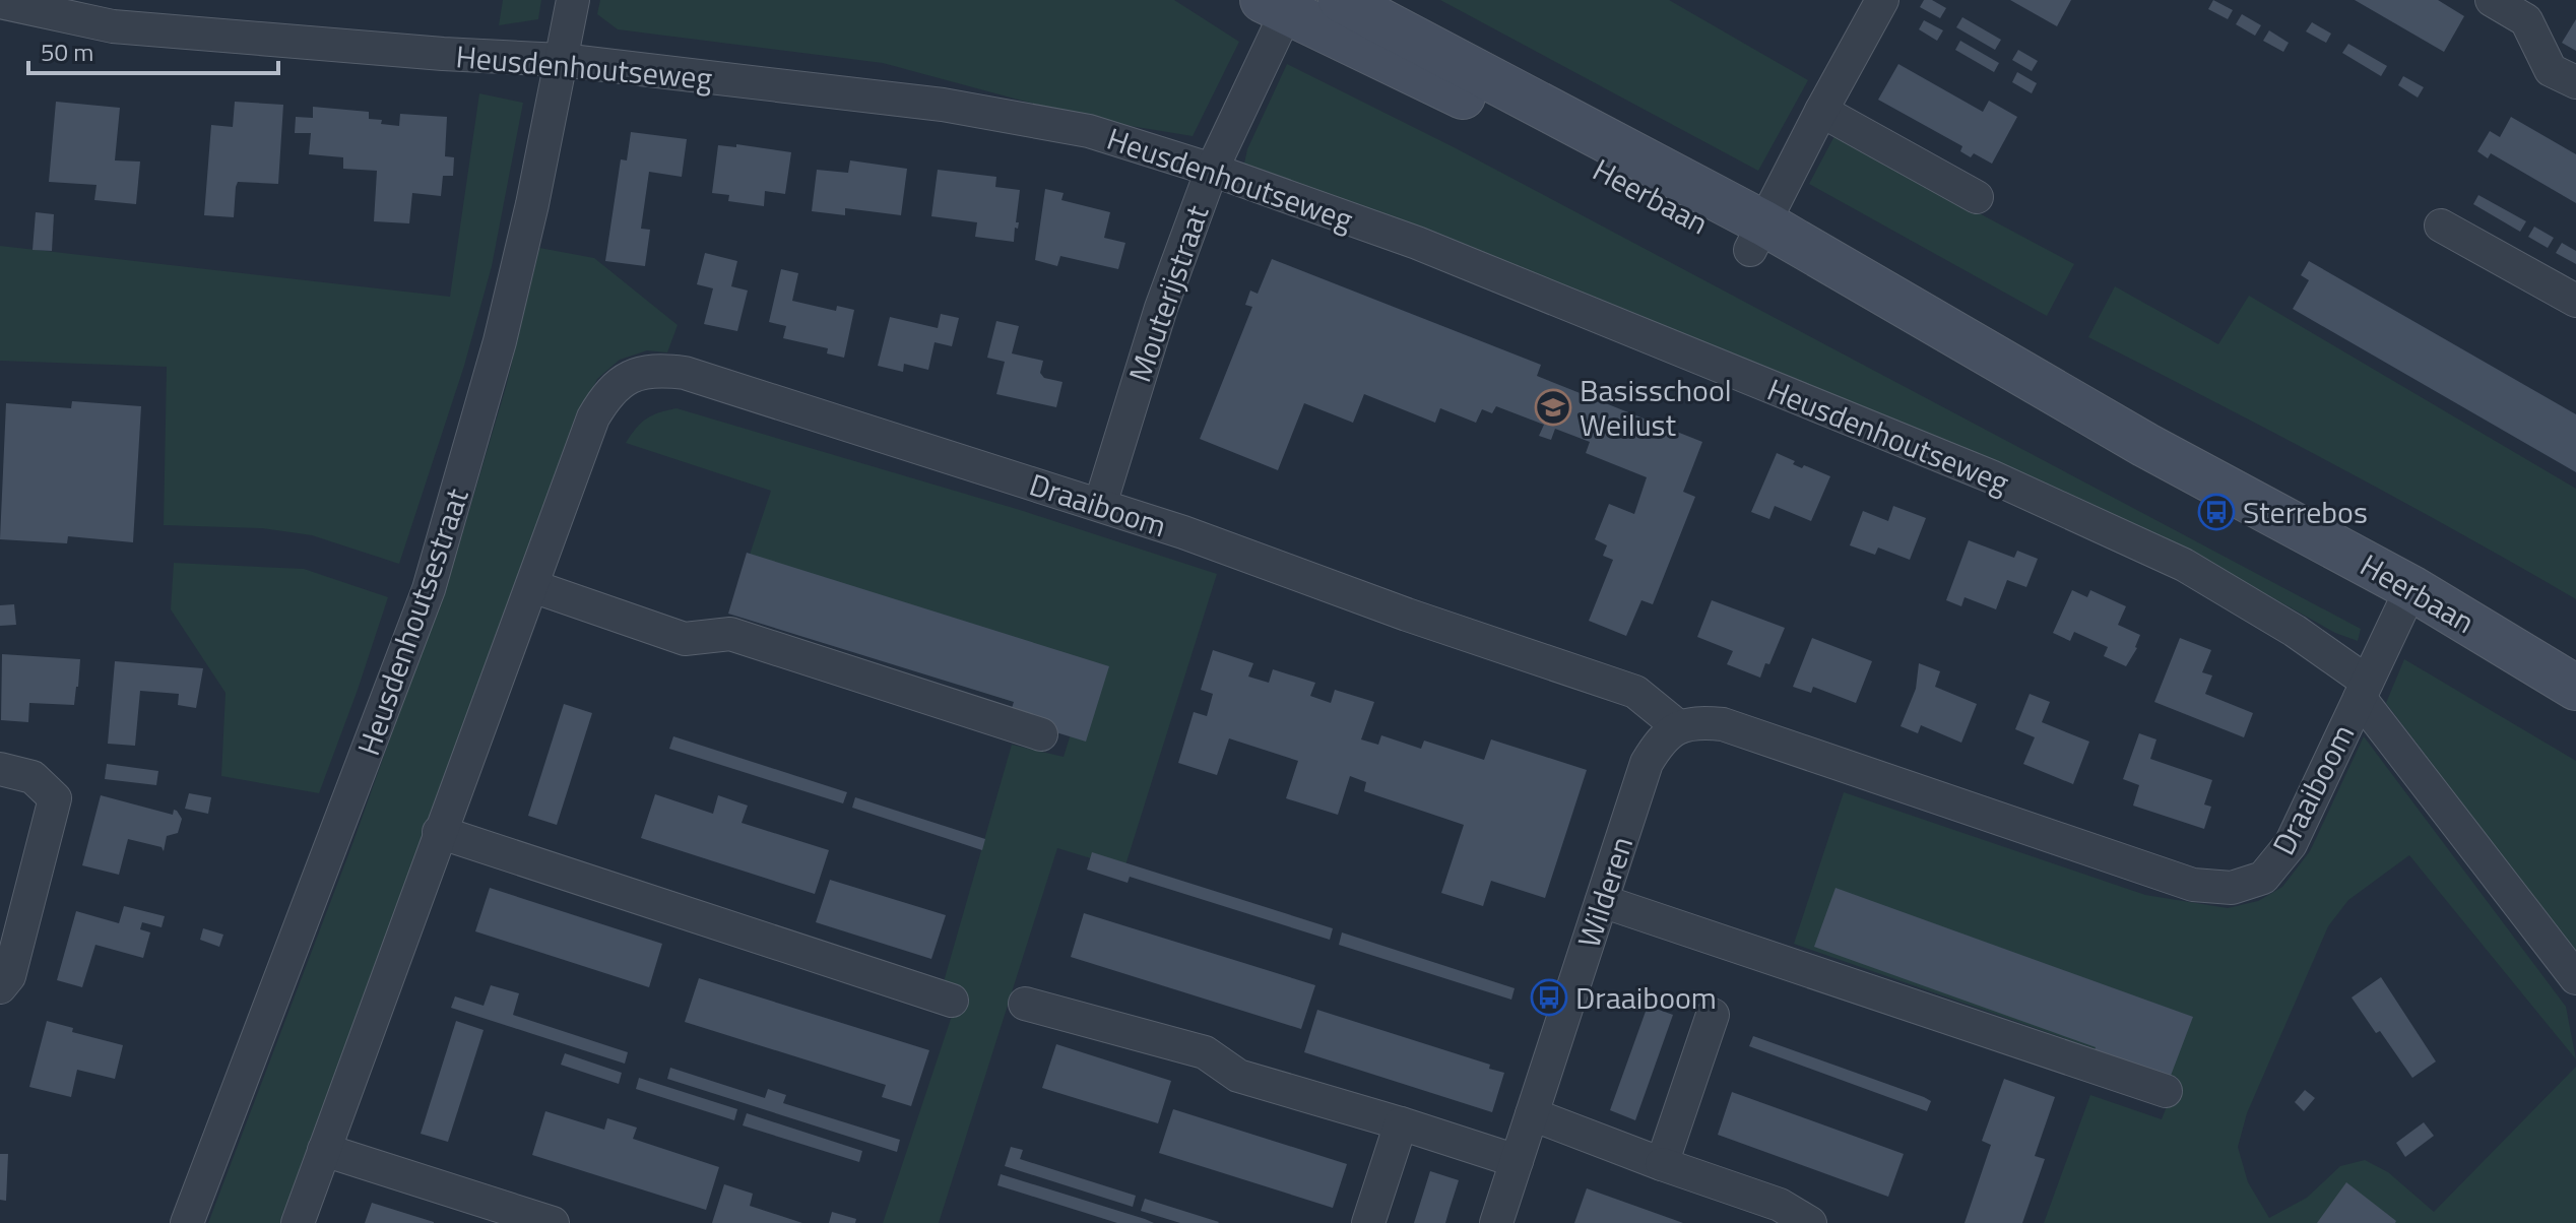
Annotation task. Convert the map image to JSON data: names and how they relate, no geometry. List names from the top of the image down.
{
  "streets": {
    "street": [
      "Heusdenhoutseweg",
      "Heerbaan",
      "Mouterijstraat",
      "Draaiboom",
      "Heusdenhoutsestraat",
      "Wilderen"
    ]
  },
  "crossings": [
    ["Heusdenhoutseweg", "Mouterijstraat"],
    ["Heusdenhoutseweg", "Draaiboom"],
    ["Heusdenhoutseweg", "Heusdenhoutsestraat"],
    ["Heerbaan", "Mouterijstraat"],
    ["Heerbaan", "Draaiboom"],
    ["Mouterijstraat", "Draaiboom"],
    ["Draaiboom", "Wilderen"]
  ],
  "places": {
    "school or university": ["Basisschool Weilust"],
    "bus stop": ["Sterrebos", "Draaiboom"]
  },
  "scale_bar": "50 m"
}
